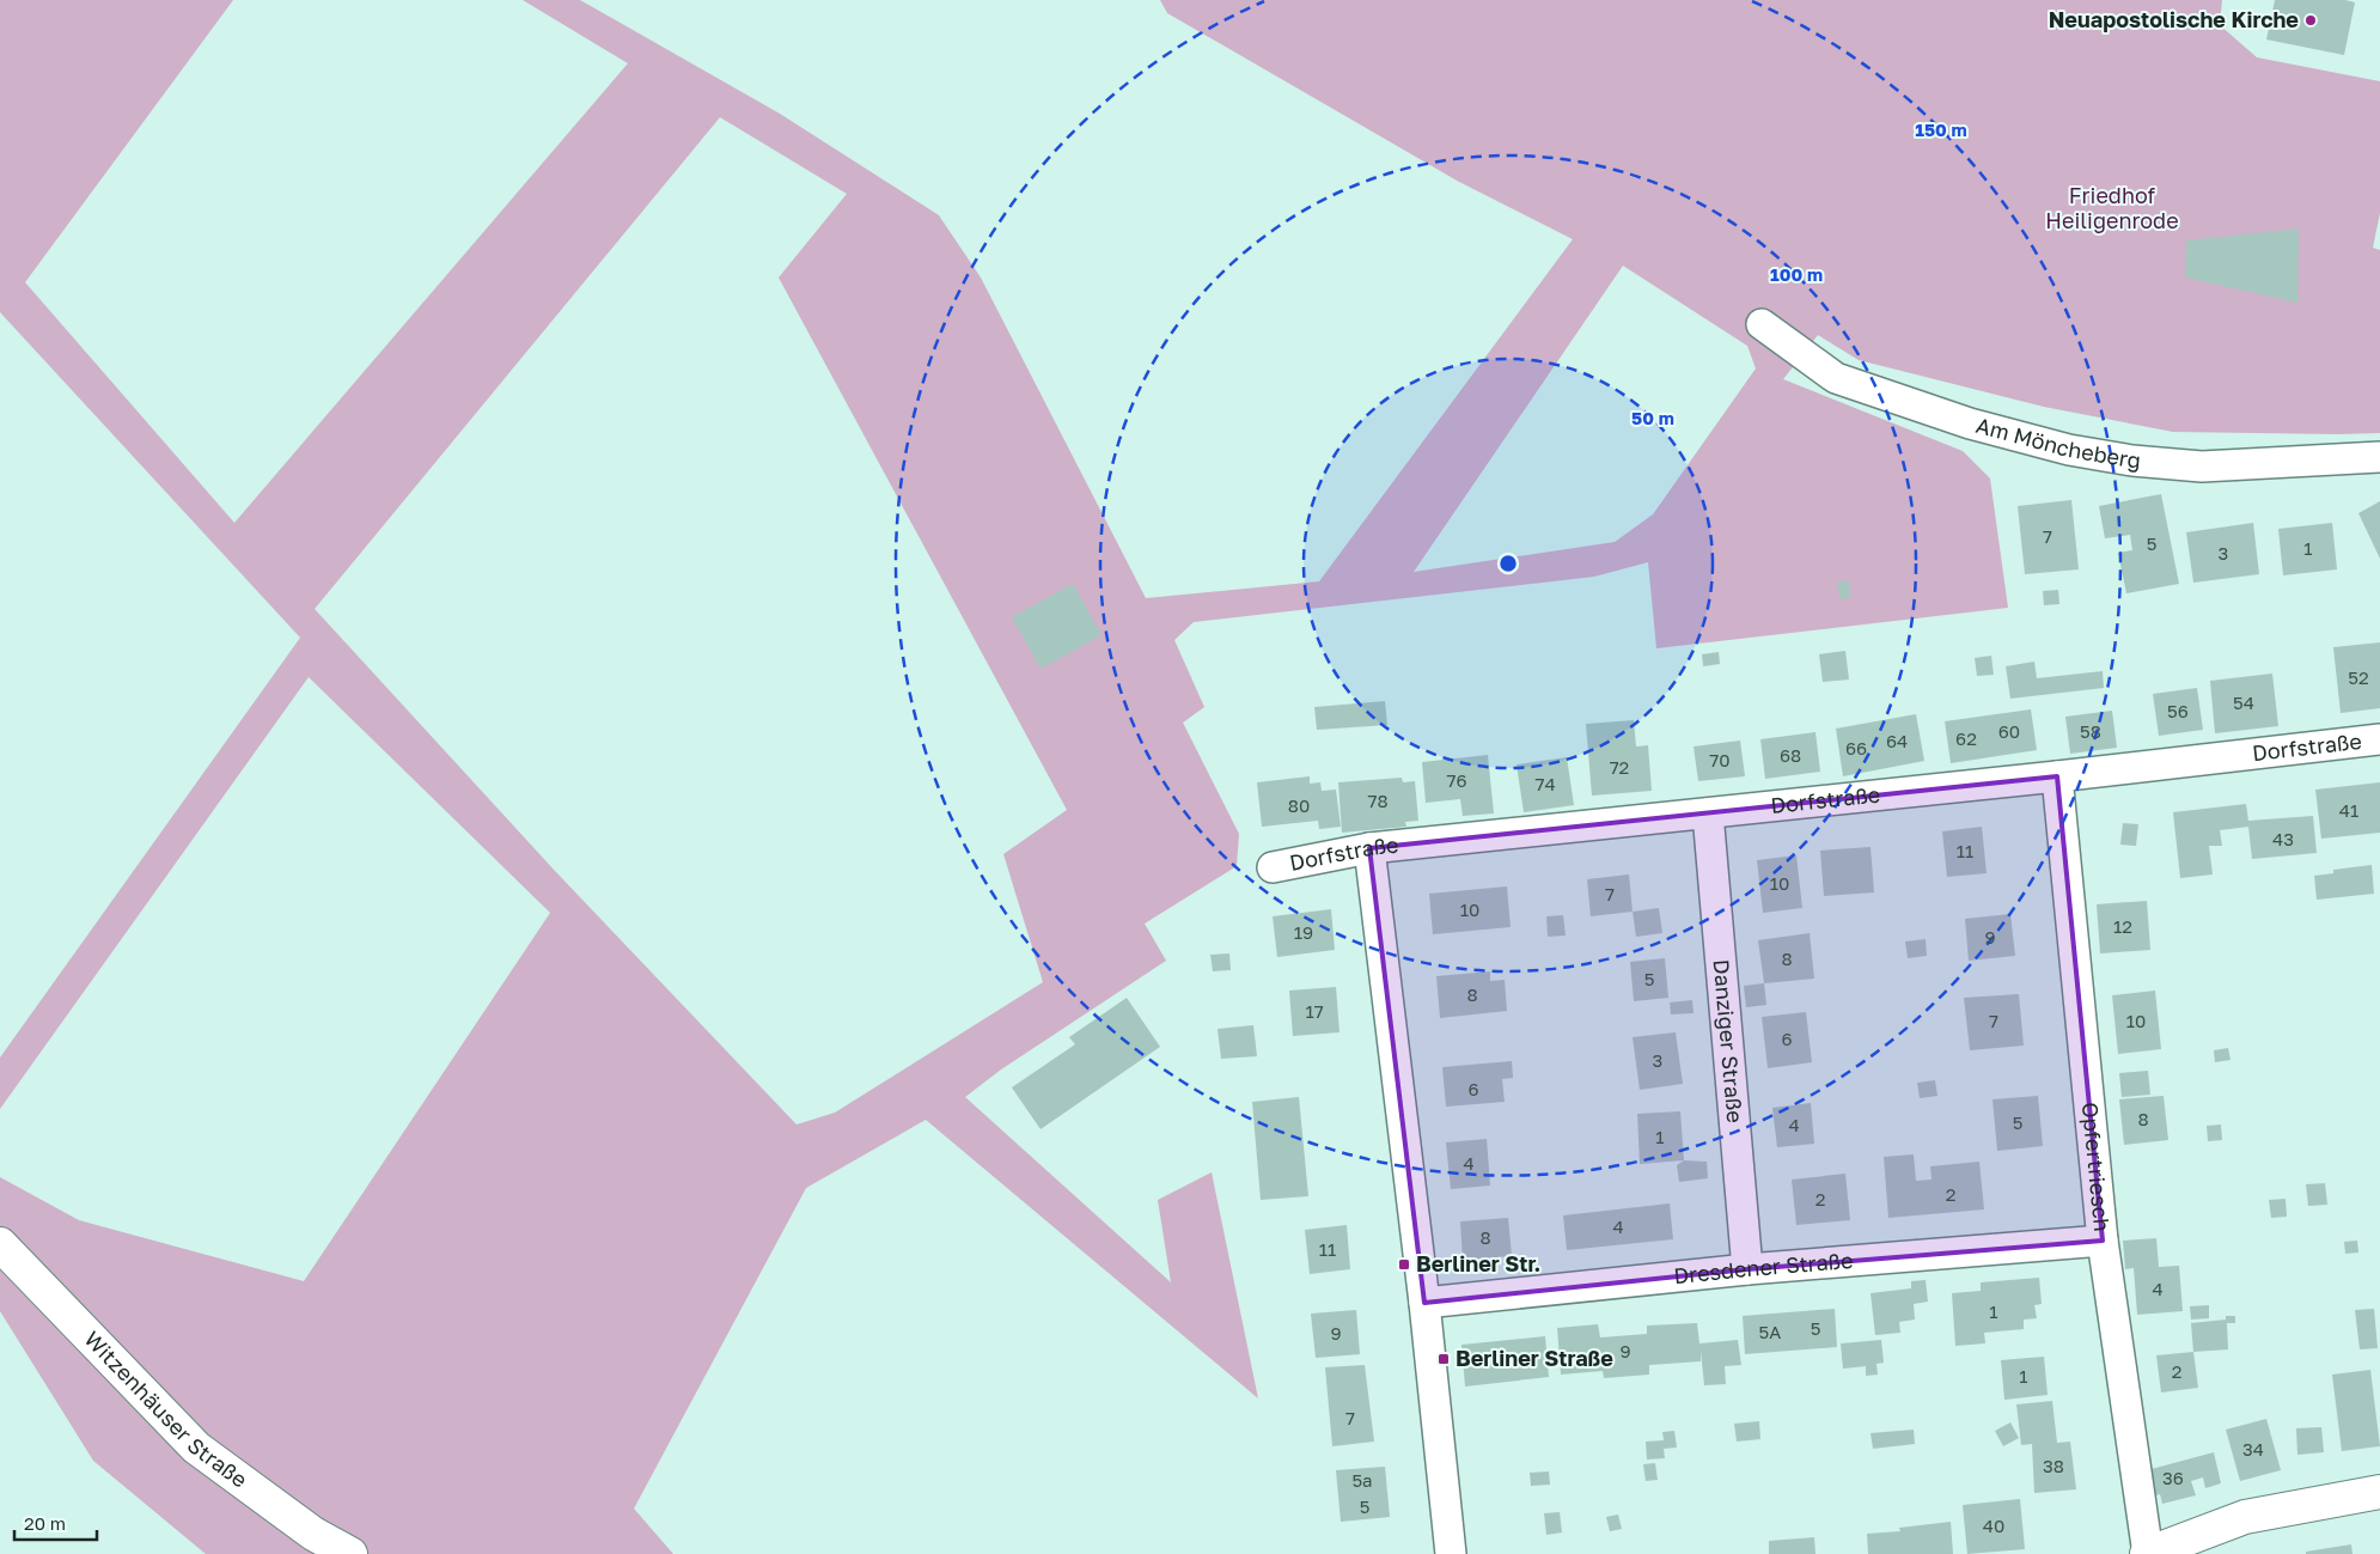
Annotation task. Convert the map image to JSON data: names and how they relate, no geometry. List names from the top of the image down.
{
  "streets": {
    "main road": ["Witzenhäuser Straße"],
    "street": [
      "Am Möncheberg",
      "Dorfstraße",
      "Danziger Straße",
      "Opfertriesch",
      "Dresdener Straße"
    ]
  },
  "crossings": [
    ["Dorfstraße", "Danziger Straße"],
    ["Dorfstraße", "Opfertriesch"],
    ["Danziger Straße", "Dresdener Straße"],
    ["Opfertriesch", "Dresdener Straße"]
  ],
  "parks": ["Friedhof Heiligenrode"],
  "places": {
    "other": ["Neuapostolische Kirche"],
    "transit": ["Berliner Str.", "Berliner Straße"]
  },
  "house_numbers": [
    "7",
    "5",
    "1",
    "3",
    "52",
    "54",
    "56",
    "60",
    "58",
    "62",
    "64",
    "66",
    "68",
    "70",
    "72",
    "76",
    "74",
    "78",
    "80",
    "41",
    "43",
    "11",
    "10",
    "7",
    "10",
    "12",
    "19",
    "9",
    "8",
    "5",
    "8",
    "17",
    "7",
    "10",
    "6",
    "3",
    "6",
    "8",
    "5",
    "4",
    "1",
    "4",
    "2",
    "2",
    "4",
    "8",
    "11",
    "4",
    "1",
    "5",
    "5A",
    "9",
    "9",
    "2",
    "1",
    "7",
    "34",
    "38",
    "36",
    "5a",
    "5",
    "40"
  ],
  "scale_bar": "20 m",
  "rings": ["150 m", "100 m", "50 m"]
}
